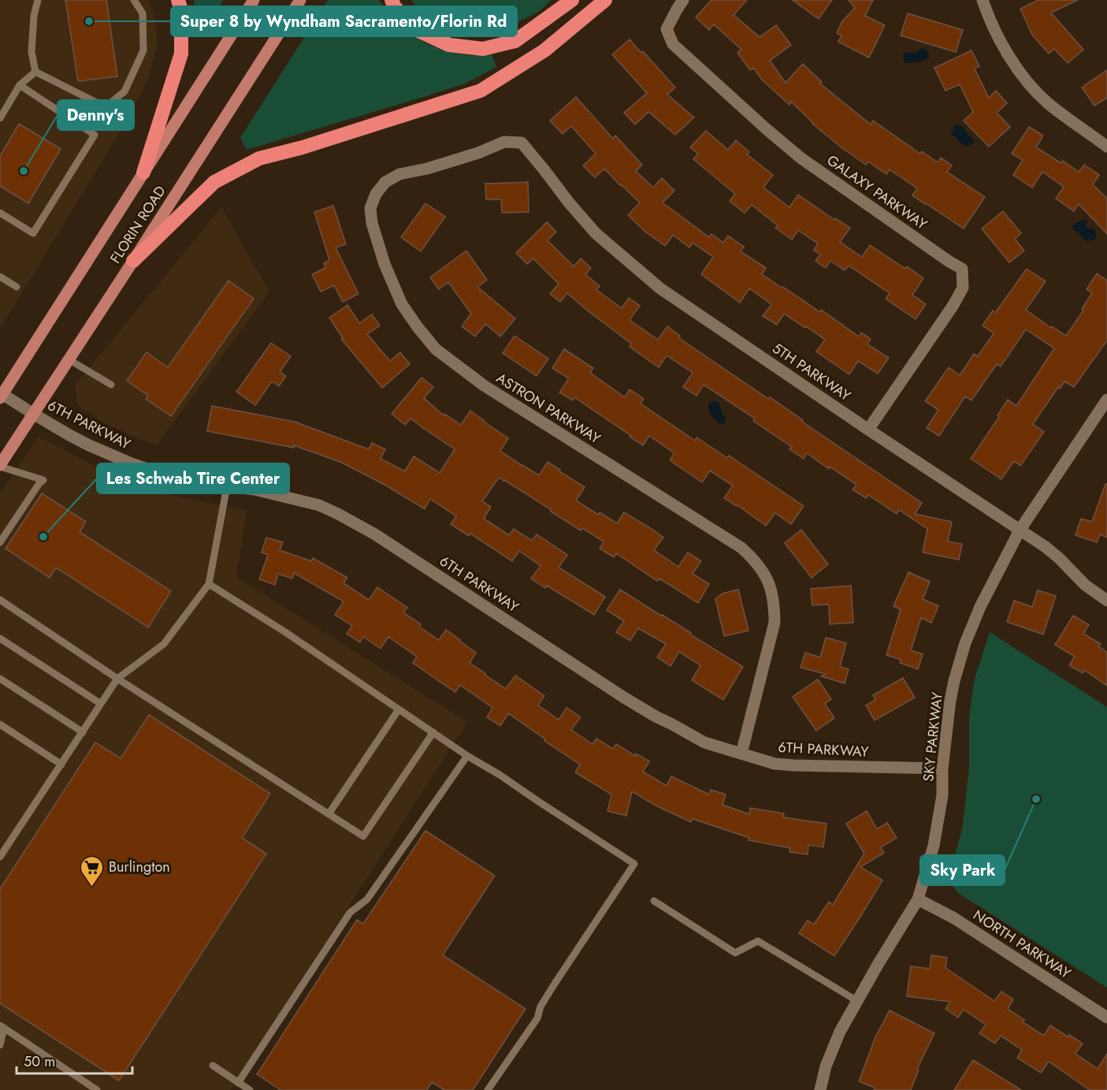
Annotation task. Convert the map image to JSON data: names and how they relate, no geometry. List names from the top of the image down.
{
  "streets": {
    "main road": ["FLORIN ROAD"],
    "street": [
      "GALAXY PARKWAY",
      "5TH PARKWAY",
      "ASTRON PARKWAY",
      "6TH PARKWAY",
      "SKY PARKWAY",
      "NORTH PARKWAY"
    ]
  },
  "crossings": [
    ["GALAXY PARKWAY", "5TH PARKWAY"],
    ["FLORIN ROAD", "6TH PARKWAY"],
    ["5TH PARKWAY", "ASTRON PARKWAY"],
    ["5TH PARKWAY", "SKY PARKWAY"],
    ["ASTRON PARKWAY", "6TH PARKWAY"],
    ["6TH PARKWAY", "SKY PARKWAY"],
    ["SKY PARKWAY", "NORTH PARKWAY"]
  ],
  "places": {
    "other": [
      "Super 8 by Wyndham Sacramento/Florin Rd",
      "Denny's",
      "Les Schwab Tire Center",
      "Sky Park"
    ],
    "supermarket": ["Burlington"]
  },
  "scale_bar": "50 m"
}
